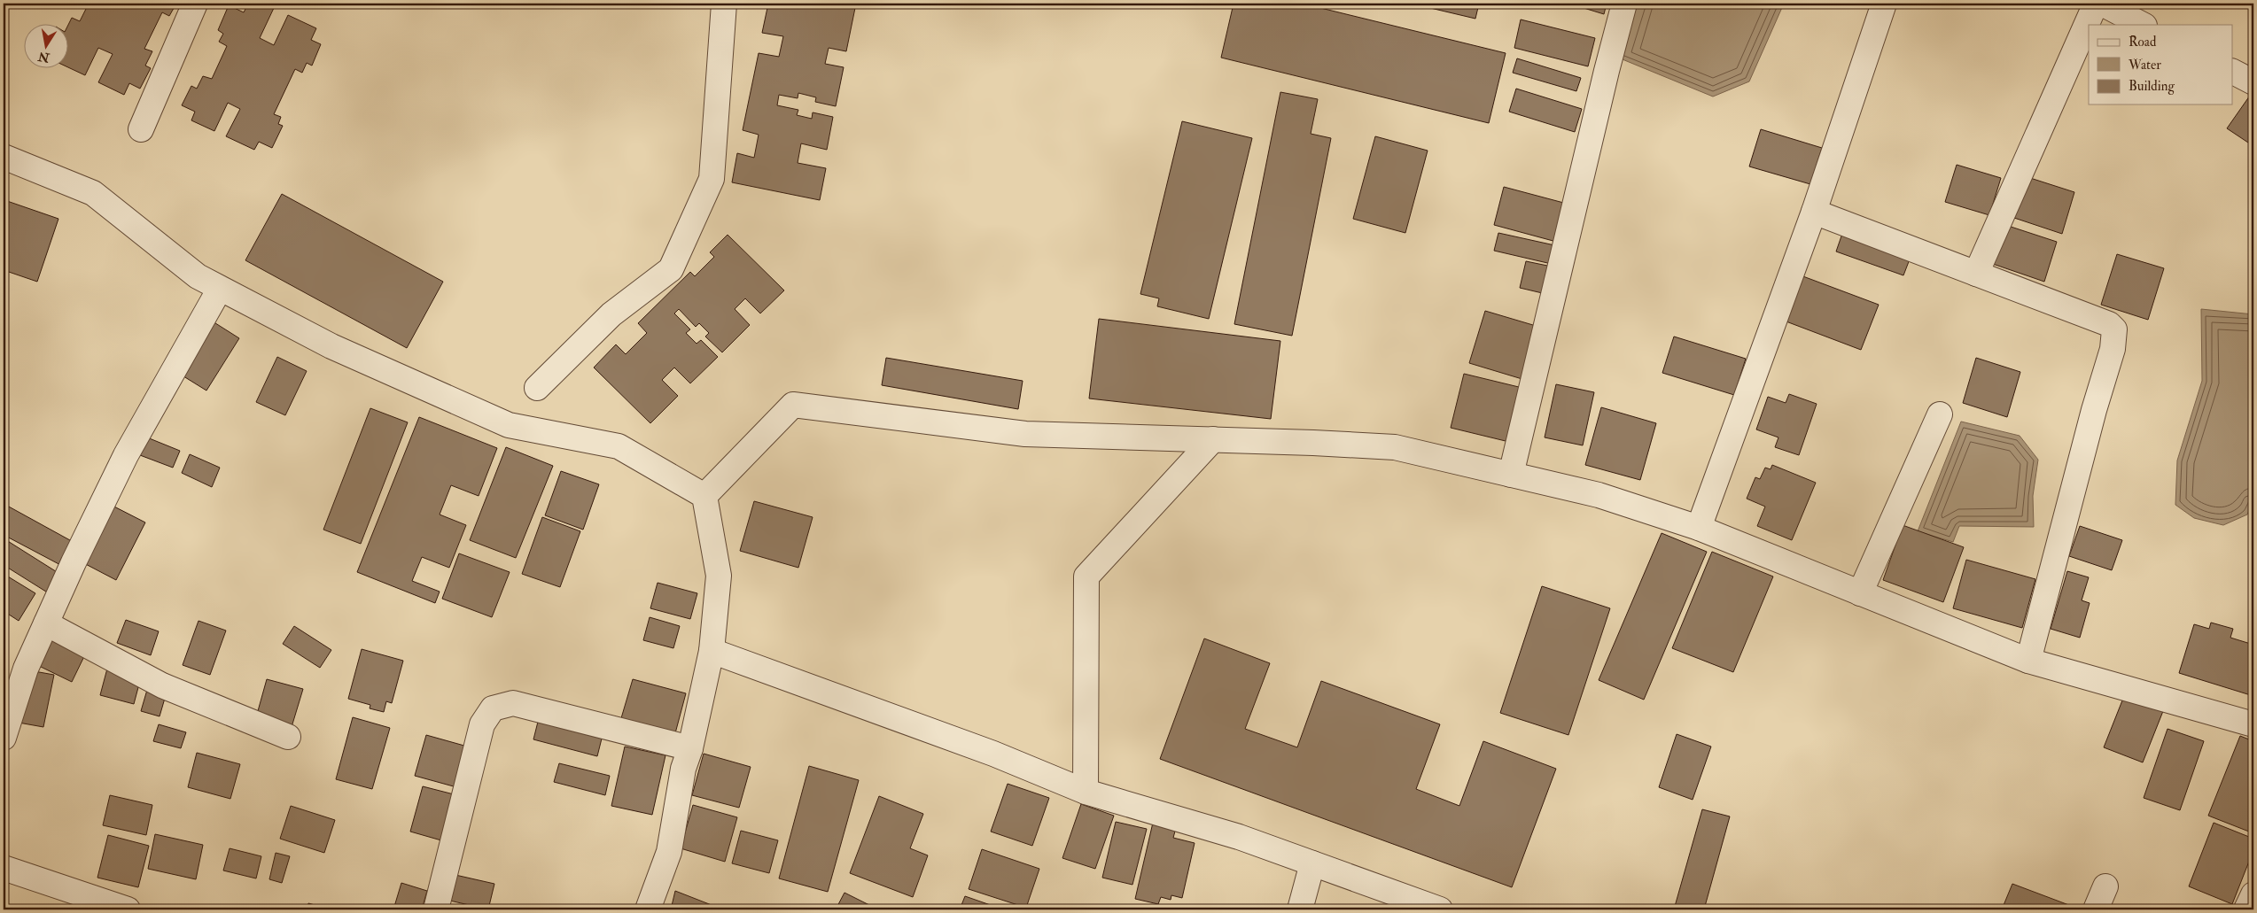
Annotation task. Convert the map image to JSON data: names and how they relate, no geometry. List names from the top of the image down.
{
  "legend": ["Road", "Water", "Building"],
  "north": "bottom"
}
